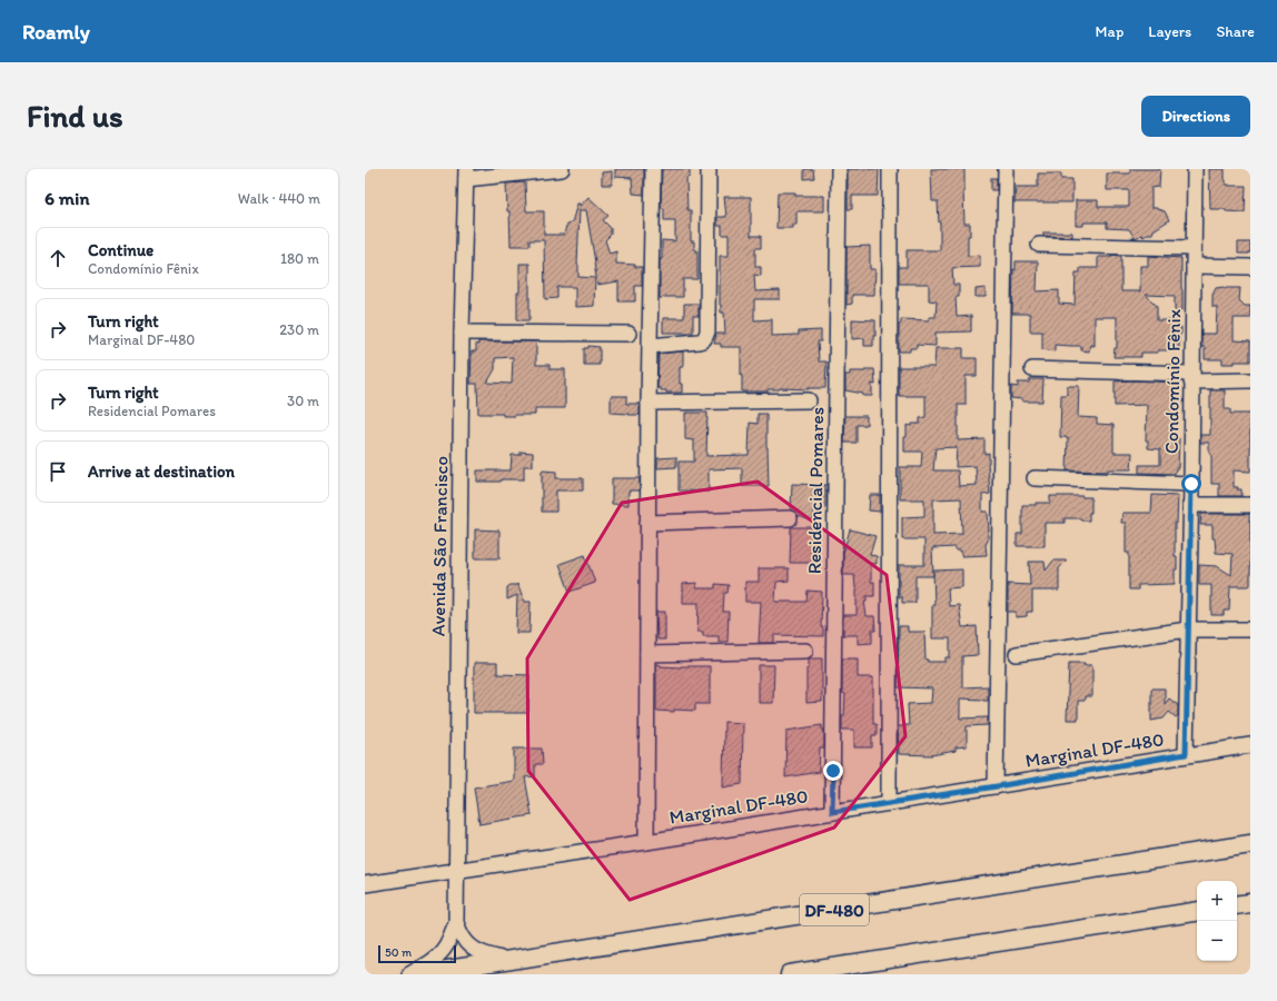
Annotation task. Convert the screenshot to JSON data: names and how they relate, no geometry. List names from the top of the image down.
{
  "streets": {
    "main road": ["DF-480"],
    "street": [
      "Condomínio Fênix",
      "Residencial Pomares",
      "Avenida São Francisco",
      "Marginal DF-480"
    ]
  },
  "crossings": [
    ["Condomínio Fênix", "Marginal DF-480"],
    ["Residencial Pomares", "Marginal DF-480"],
    ["Avenida São Francisco", "Marginal DF-480"]
  ],
  "scale_bar": "50 m",
  "page": {
    "header": "Roamly",
    "nav": ["Map", "Layers", "Share"],
    "buttons": "Directions",
    "title": "Find us",
    "heading": ["6 min", "Walk · 440 m"],
    "list": [
      ["Continue", "Condomínio Fênix", "180 m"],
      ["Turn right", "Marginal DF-480", "230 m"],
      ["Turn right", "Residencial Pomares", "30 m"],
      "Arrive at destination"
    ],
    "map_buttons": ["+", "−"],
    "scale": "50 m"
  }
}
